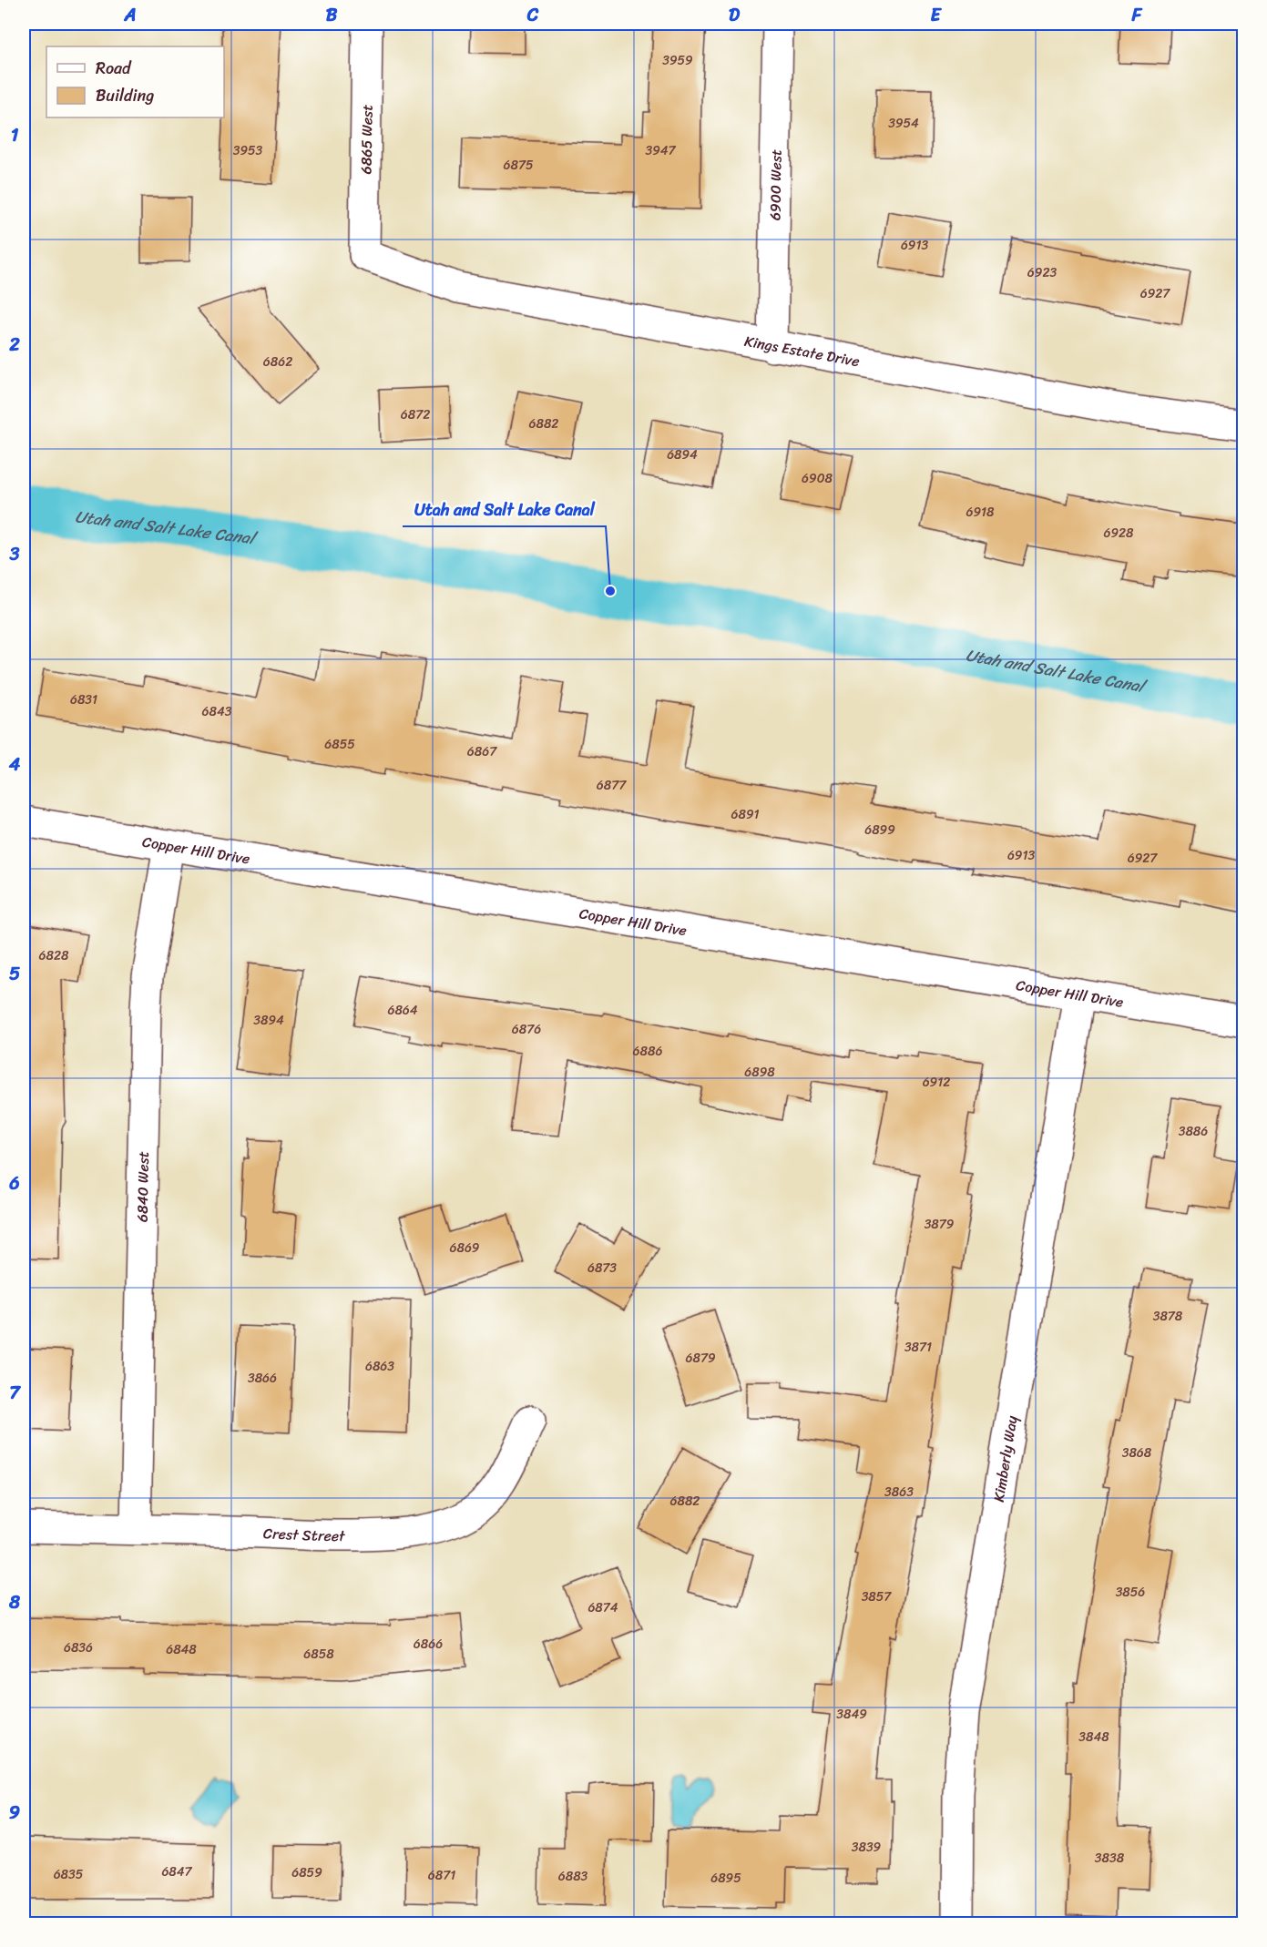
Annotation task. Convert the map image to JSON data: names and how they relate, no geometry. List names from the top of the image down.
{
  "streets": {
    "street": [
      "6865 West",
      "6900 West",
      "Kings Estate Drive",
      "Copper Hill Drive",
      "6840 West",
      "Kimberly Way",
      "Crest Street"
    ]
  },
  "crossings": [
    ["6865 West", "Kings Estate Drive"],
    ["6900 West", "Kings Estate Drive"],
    ["Copper Hill Drive", "6840 West"],
    ["Copper Hill Drive", "Kimberly Way"],
    ["6840 West", "Crest Street"]
  ],
  "water": ["Utah and Salt Lake Canal"],
  "places": ["Utah and Salt Lake Canal"],
  "house_numbers": [
    "3959",
    "3954",
    "3953",
    "3947",
    "6875",
    "6913",
    "6923",
    "6927",
    "6862",
    "6872",
    "6882",
    "6894",
    "6908",
    "6918",
    "6928",
    "6831",
    "6843",
    "6855",
    "6867",
    "6877",
    "6891",
    "6899",
    "6913",
    "6927",
    "6828",
    "6864",
    "3894",
    "6876",
    "6886",
    "6898",
    "6912",
    "3886",
    "3879",
    "6869",
    "6873",
    "3878",
    "3871",
    "6879",
    "6863",
    "3866",
    "3868",
    "3863",
    "6882",
    "3856",
    "3857",
    "6874",
    "6866",
    "6836",
    "6848",
    "6858",
    "3849",
    "3848",
    "3839",
    "3838",
    "6847",
    "6859",
    "6835",
    "6871",
    "6883",
    "6895"
  ],
  "legend": ["Road", "Building"],
  "grid": {
    "columns": [
      "A",
      "B",
      "C",
      "D",
      "E",
      "F"
    ],
    "rows": [
      "1",
      "2",
      "3",
      "4",
      "5",
      "6",
      "7",
      "8",
      "9"
    ]
  }
}
